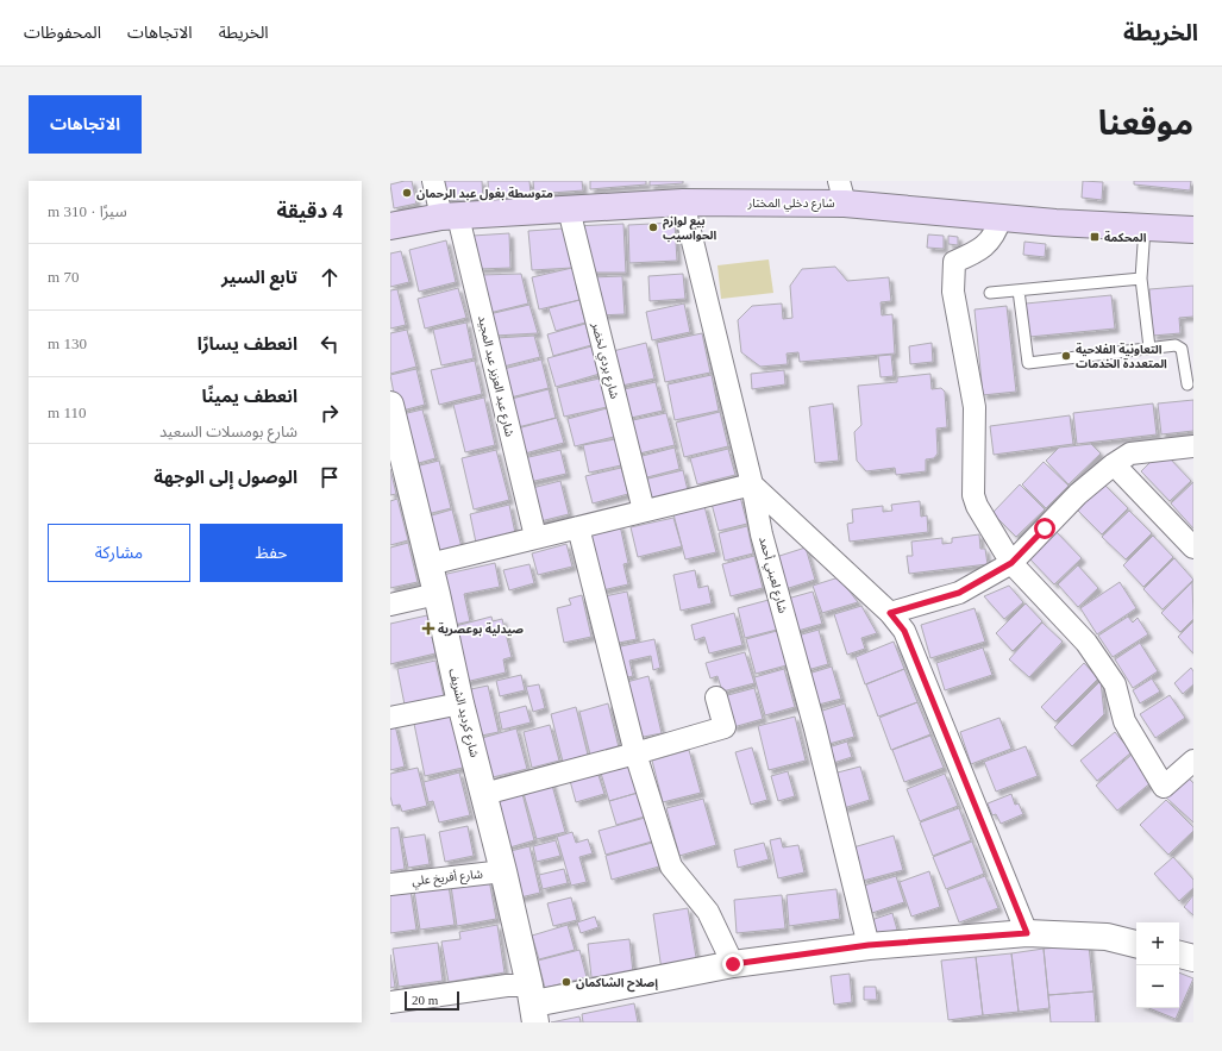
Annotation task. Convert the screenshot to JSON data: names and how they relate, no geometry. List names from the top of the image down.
{
  "streets": {
    "main road": ["شارع دخلي المختار"],
    "street": [
      "شارع بردي لخضر",
      "شارع عبد العزيز عبد المجيد",
      "شارع لعبني أحمد",
      "شارع كرديد الشريف",
      "شارع أفريخ علي"
    ]
  },
  "crossings": [
    ["شارع دخلي المختار", "شارع بردي لخضر"],
    ["شارع دخلي المختار", "شارع عبد العزيز عبد المجيد"],
    ["شارع دخلي المختار", "شارع لعبني أحمد"],
    ["شارع كرديد الشريف", "شارع أفريخ علي"]
  ],
  "places": {
    "other": [
      "متوسطة بغول عبد الرحمان",
      "بيع لوازم الحواسيب",
      "التعاونية الفلاحية المتعددة الخدمات",
      "إصلاح الشاكمان"
    ],
    "transit": ["المحكمة"],
    "health": ["صيدلية بوعصرية"]
  },
  "scale_bar": "20 m",
  "page": {
    "header": "الخريطة",
    "nav": ["الخريطة", "الاتجاهات", "المحفوظات"],
    "title": "موقعنا",
    "buttons": [
      "الاتجاهات",
      ["حفظ", "مشاركة"]
    ],
    "heading": ["4 دقيقة", "سيرًا · 310 m"],
    "list": [
      ["تابع السير", "70 m"],
      ["انعطف يسارًا", "130 m"],
      ["انعطف يمينًا", "شارع بومسلات السعيد", "110 m"],
      "الوصول إلى الوجهة"
    ],
    "map_buttons": ["+", "−"],
    "scale": "20 m"
  }
}
